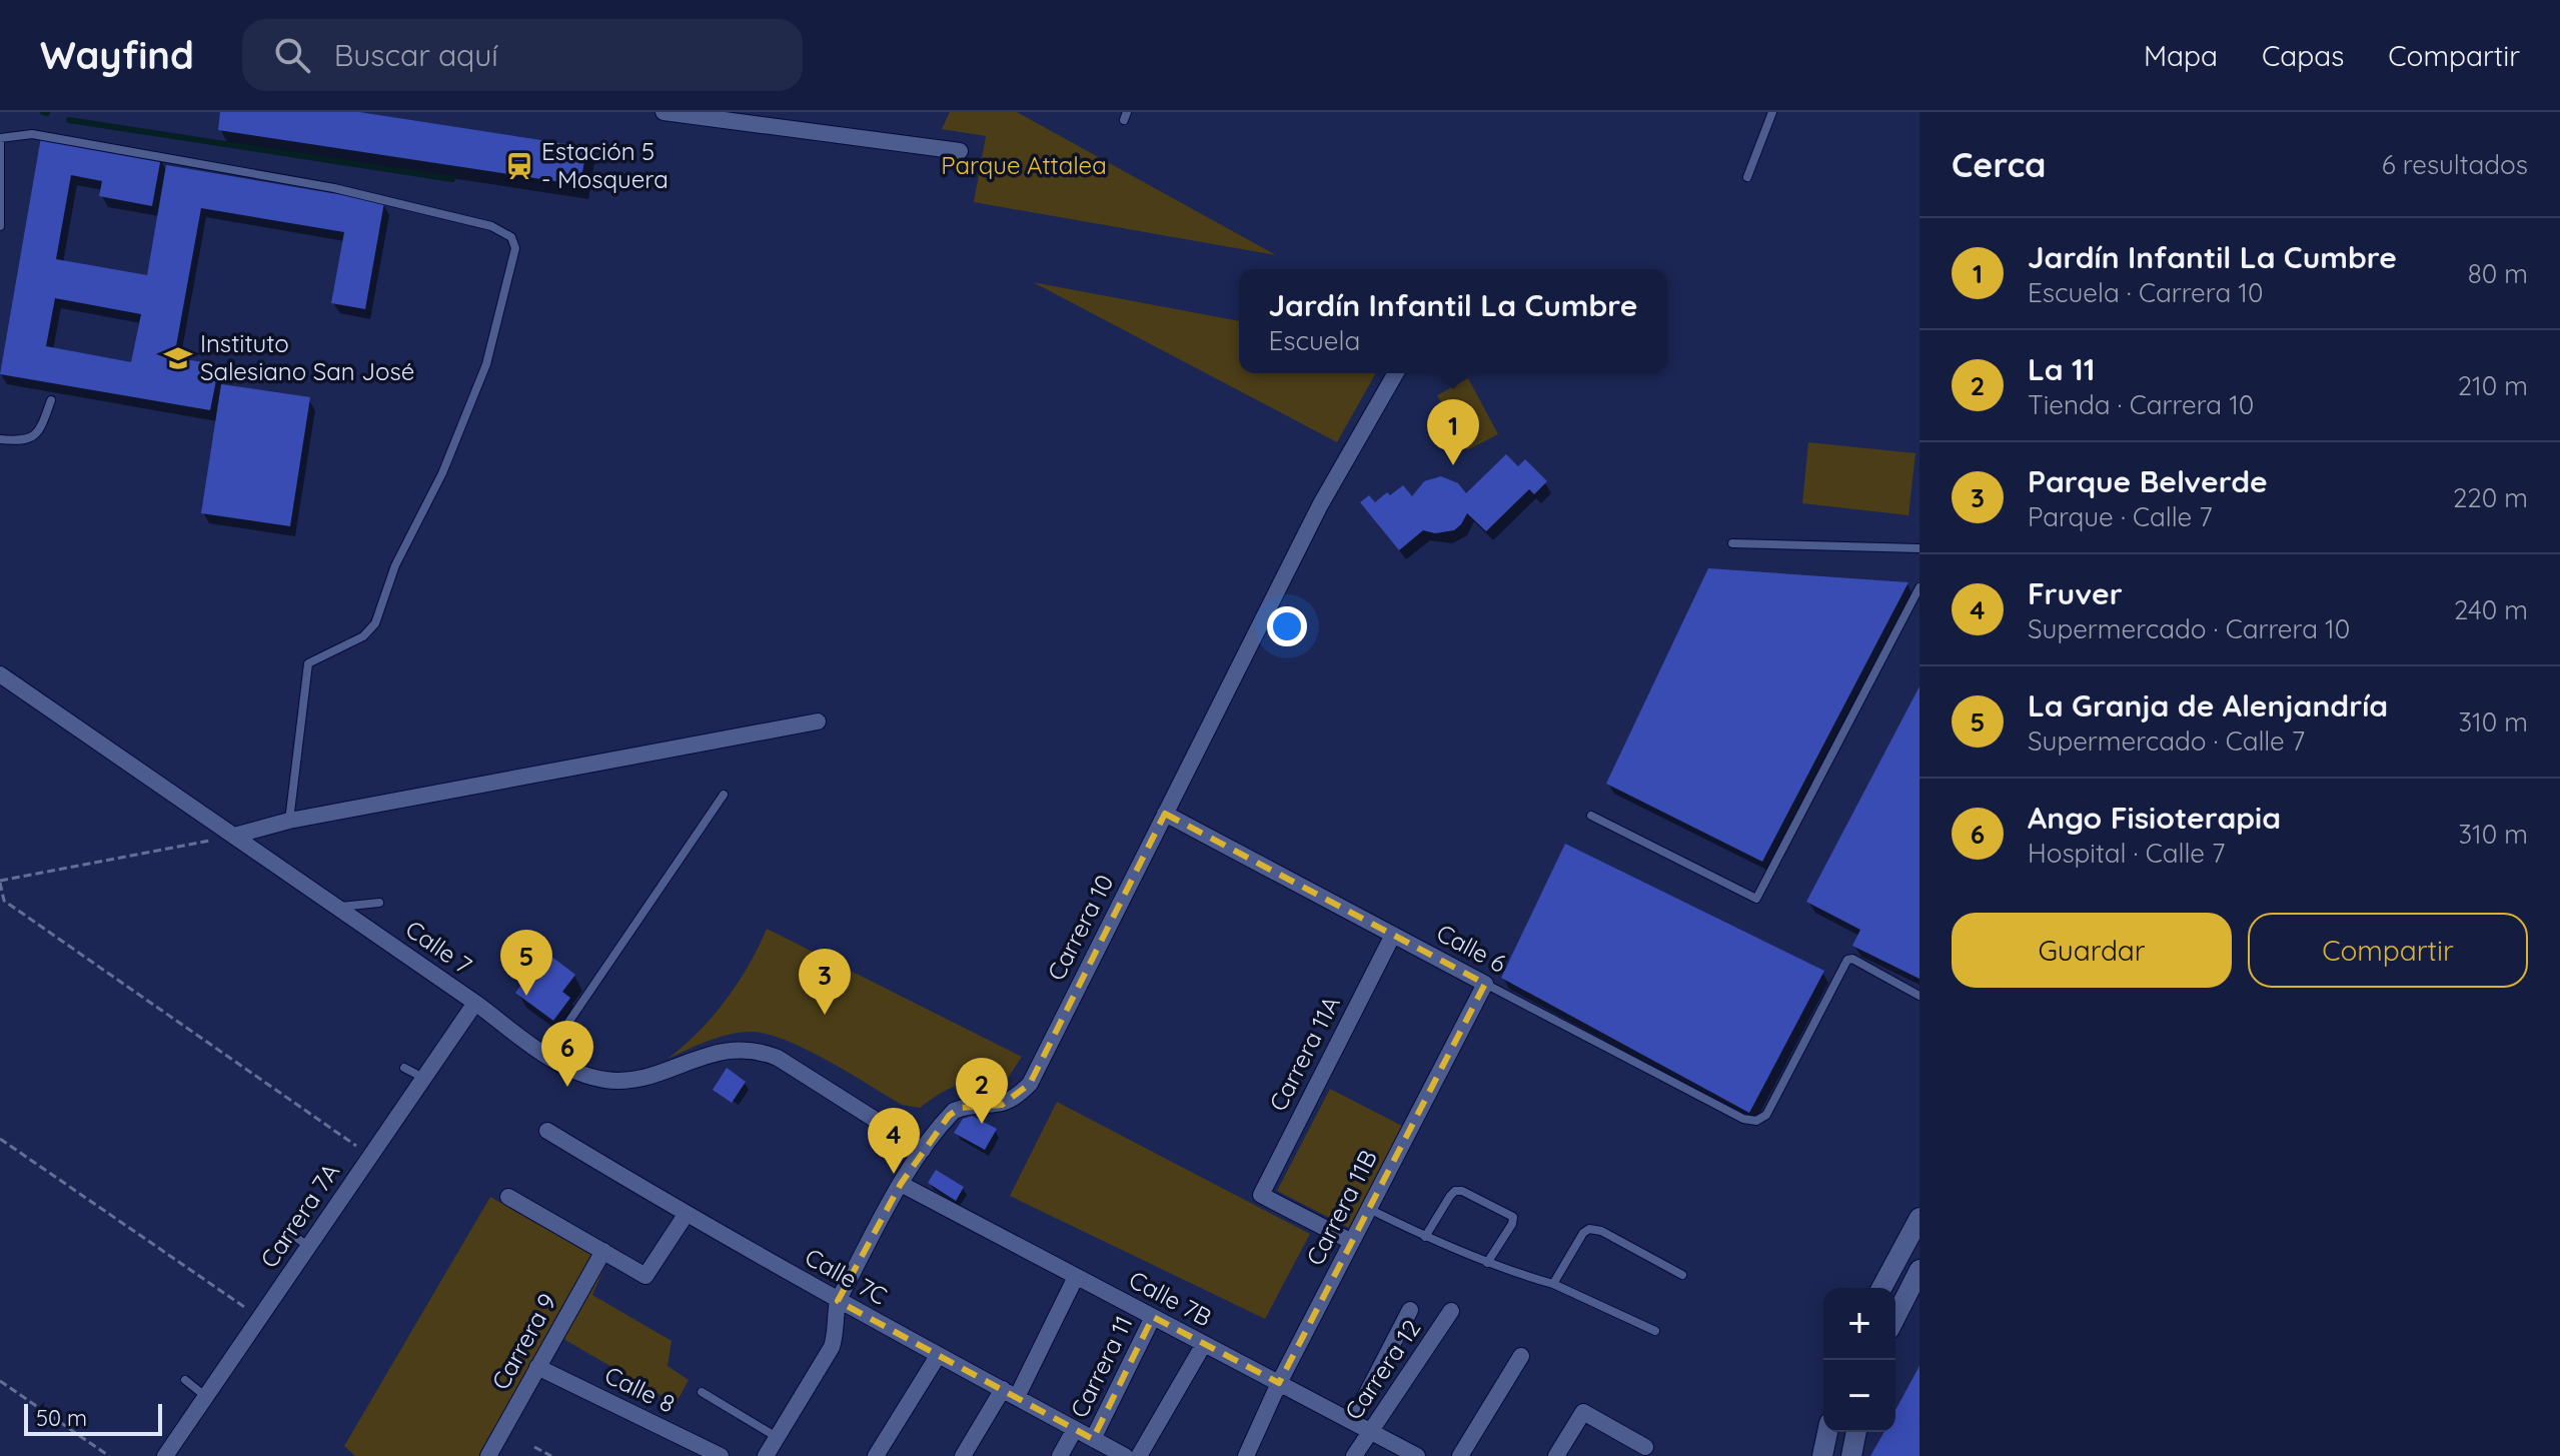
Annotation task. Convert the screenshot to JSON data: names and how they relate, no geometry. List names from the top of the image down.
{
  "streets": {
    "street": [
      "Carrera 10",
      "Calle 7",
      "Calle 6",
      "Carrera 11A",
      "Carrera 11B",
      "Carrera 7A",
      "Calle 7C",
      "Calle 7B",
      "Carrera 9",
      "Carrera 11",
      "Carrera 12",
      "Calle 8"
    ]
  },
  "crossings": [
    ["Carrera 10", "Calle 7"],
    ["Carrera 10", "Calle 6"],
    ["Carrera 10", "Calle 7C"],
    ["Carrera 10", "Calle 7B"],
    ["Calle 7", "Carrera 7A"],
    ["Calle 6", "Carrera 11A"],
    ["Calle 6", "Carrera 11B"],
    ["Carrera 11A", "Carrera 11B"],
    ["Carrera 11B", "Calle 7B"],
    ["Calle 7C", "Carrera 11"],
    ["Calle 7B", "Carrera 11"],
    ["Calle 7B", "Carrera 12"],
    ["Carrera 9", "Calle 8"]
  ],
  "parks": ["Parque Attalea"],
  "places": {
    "station": ["Estación 5 - Mosquera"],
    "school or university": ["Instituto Salesiano San José"]
  },
  "scale_bar": "50 m",
  "page": {
    "header": "Wayfind",
    "search": "Buscar aquí",
    "nav": ["Mapa", "Capas", "Compartir"],
    "heading": ["Cerca", "6 resultados"],
    "list": [
      {
        "mark": "1",
        "name": "Jardín Infantil La Cumbre",
        "note": "Escuela · Carrera 10",
        "value": "80 m"
      },
      {
        "mark": "2",
        "name": "La 11",
        "note": "Tienda · Carrera 10",
        "value": "210 m"
      },
      {
        "mark": "3",
        "name": "Parque Belverde",
        "note": "Parque · Calle 7",
        "value": "220 m"
      },
      {
        "mark": "4",
        "name": "Fruver",
        "note": "Supermercado · Carrera 10",
        "value": "240 m"
      },
      {
        "mark": "5",
        "name": "La Granja de Alenjandría",
        "note": "Supermercado · Calle 7",
        "value": "310 m"
      },
      {
        "mark": "6",
        "name": "Ango Fisioterapia",
        "note": "Hospital · Calle 7",
        "value": "310 m"
      }
    ],
    "popup": ["Jardín Infantil La Cumbre", "Escuela"],
    "pins": [
      "1",
      "5",
      "3",
      "6",
      "2",
      "4"
    ],
    "buttons": ["Guardar", "Compartir"],
    "map_buttons": ["+", "−"],
    "scale": "50 m"
  }
}
